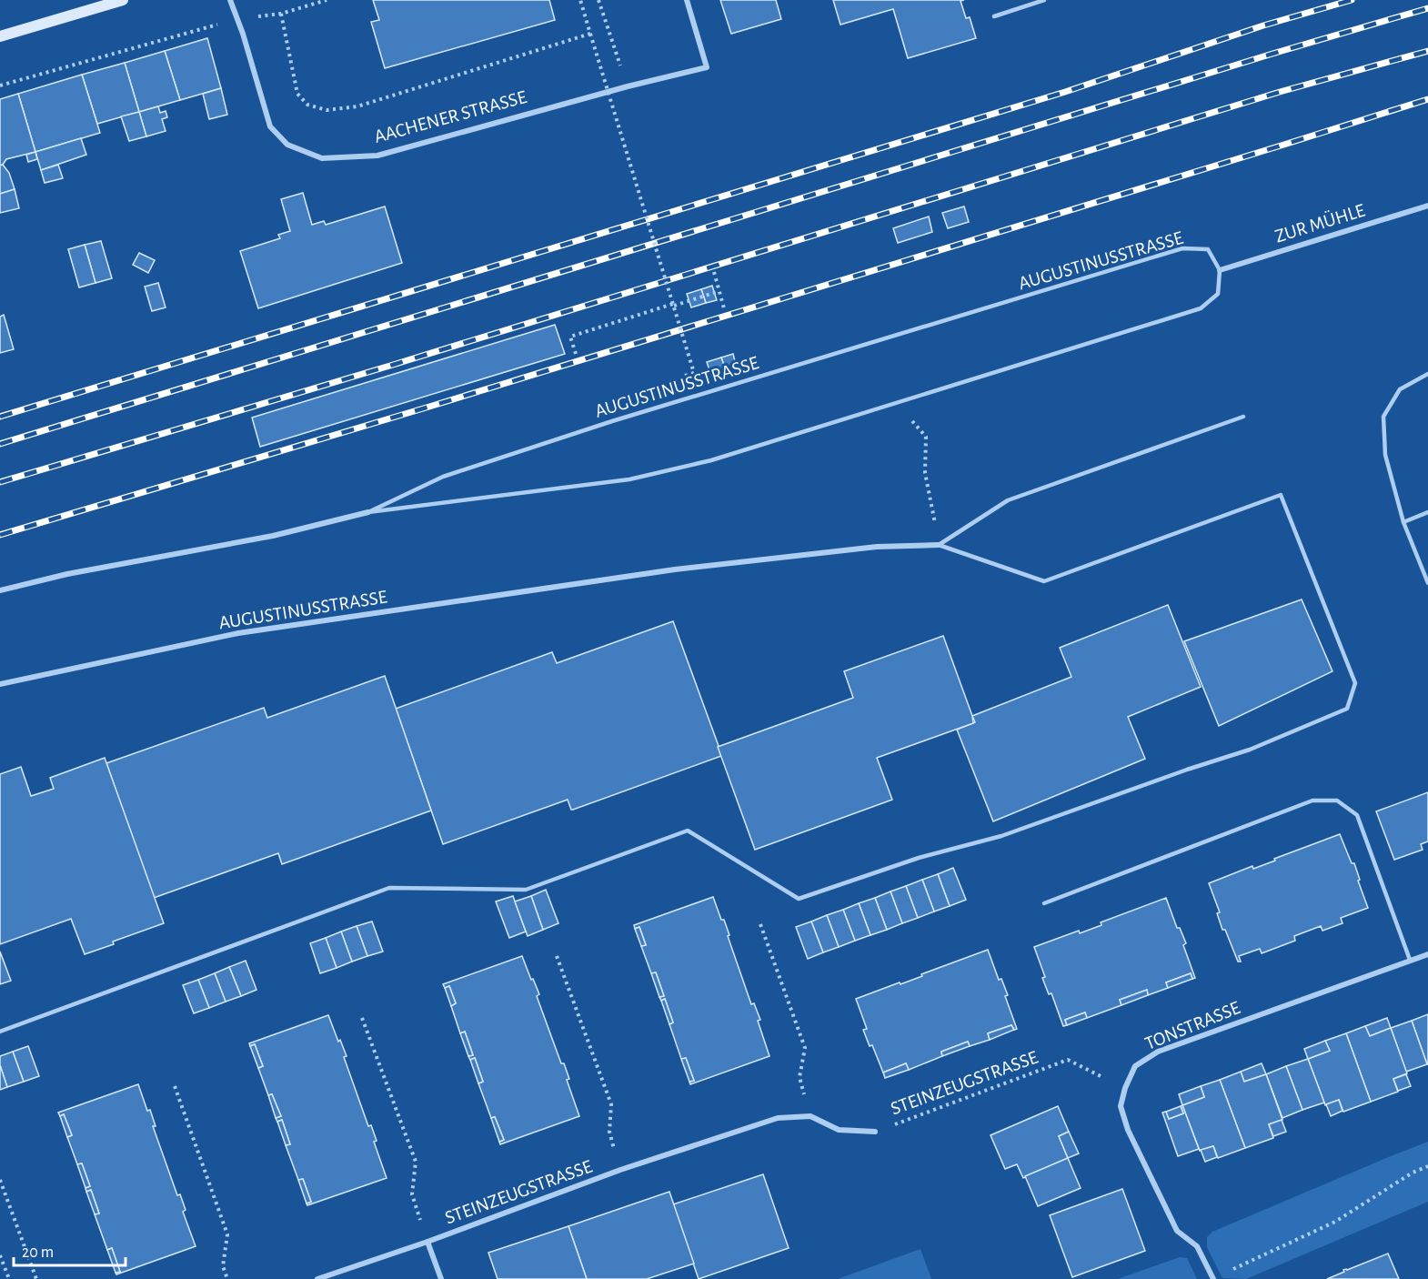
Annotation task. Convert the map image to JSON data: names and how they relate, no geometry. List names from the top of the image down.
{
  "streets": {
    "street": [
      "AACHENER STRASSE",
      "ZUR MÜHLE",
      "AUGUSTINUSSTRASSE",
      "TONSTRASSE",
      "STEINZEUGSTRASSE"
    ]
  },
  "crossings": [
    ["ZUR MÜHLE", "AUGUSTINUSSTRASSE"],
    ["TONSTRASSE", "STEINZEUGSTRASSE"]
  ],
  "scale_bar": "20 m"
}
